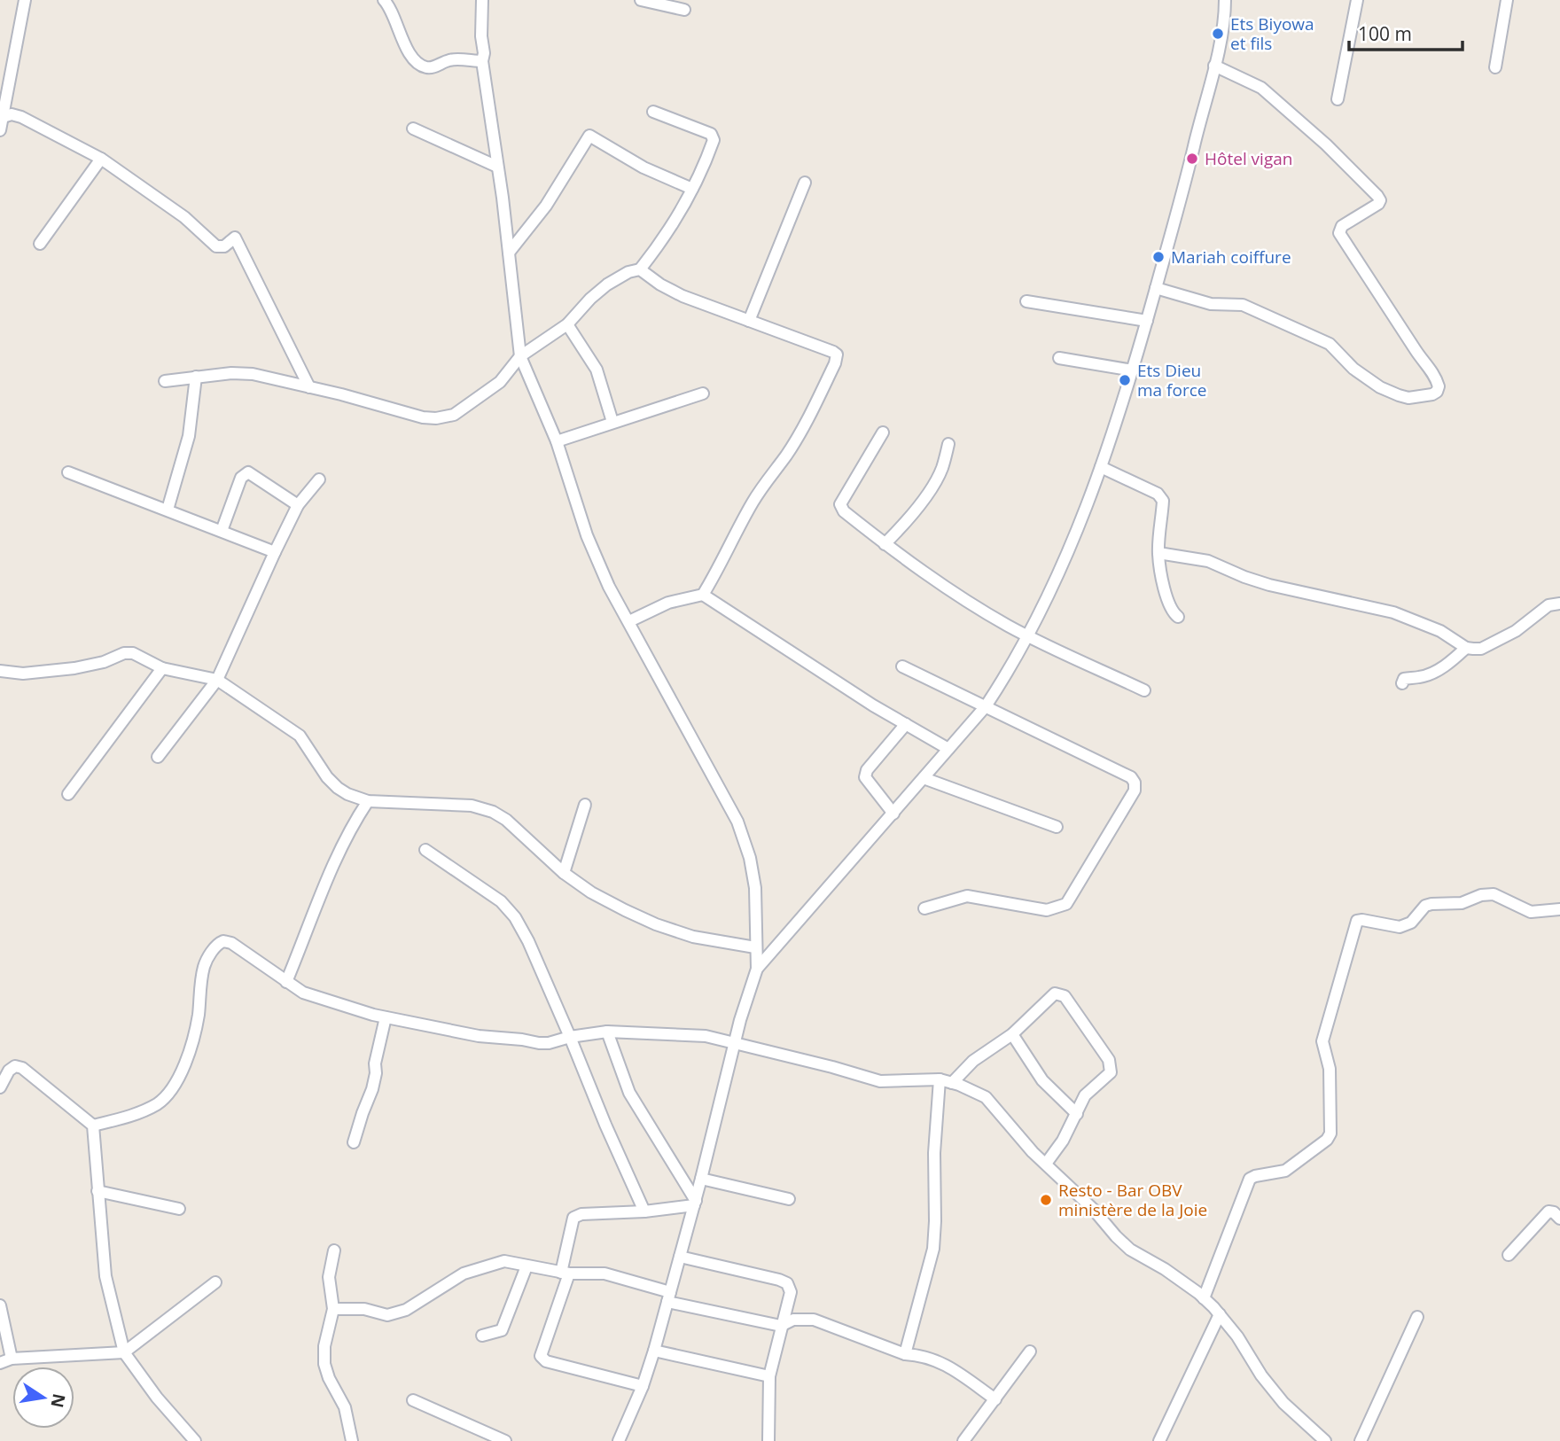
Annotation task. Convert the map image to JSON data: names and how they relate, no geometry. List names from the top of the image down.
{
  "places": [
    "Ets Biyowa et fils",
    "Hôtel vigan",
    "Mariah coiffure",
    "Ets Dieu ma force",
    "Resto - Bar OBV ministère de la Joie"
  ],
  "scale_bar": "100 m",
  "north": "right"
}
